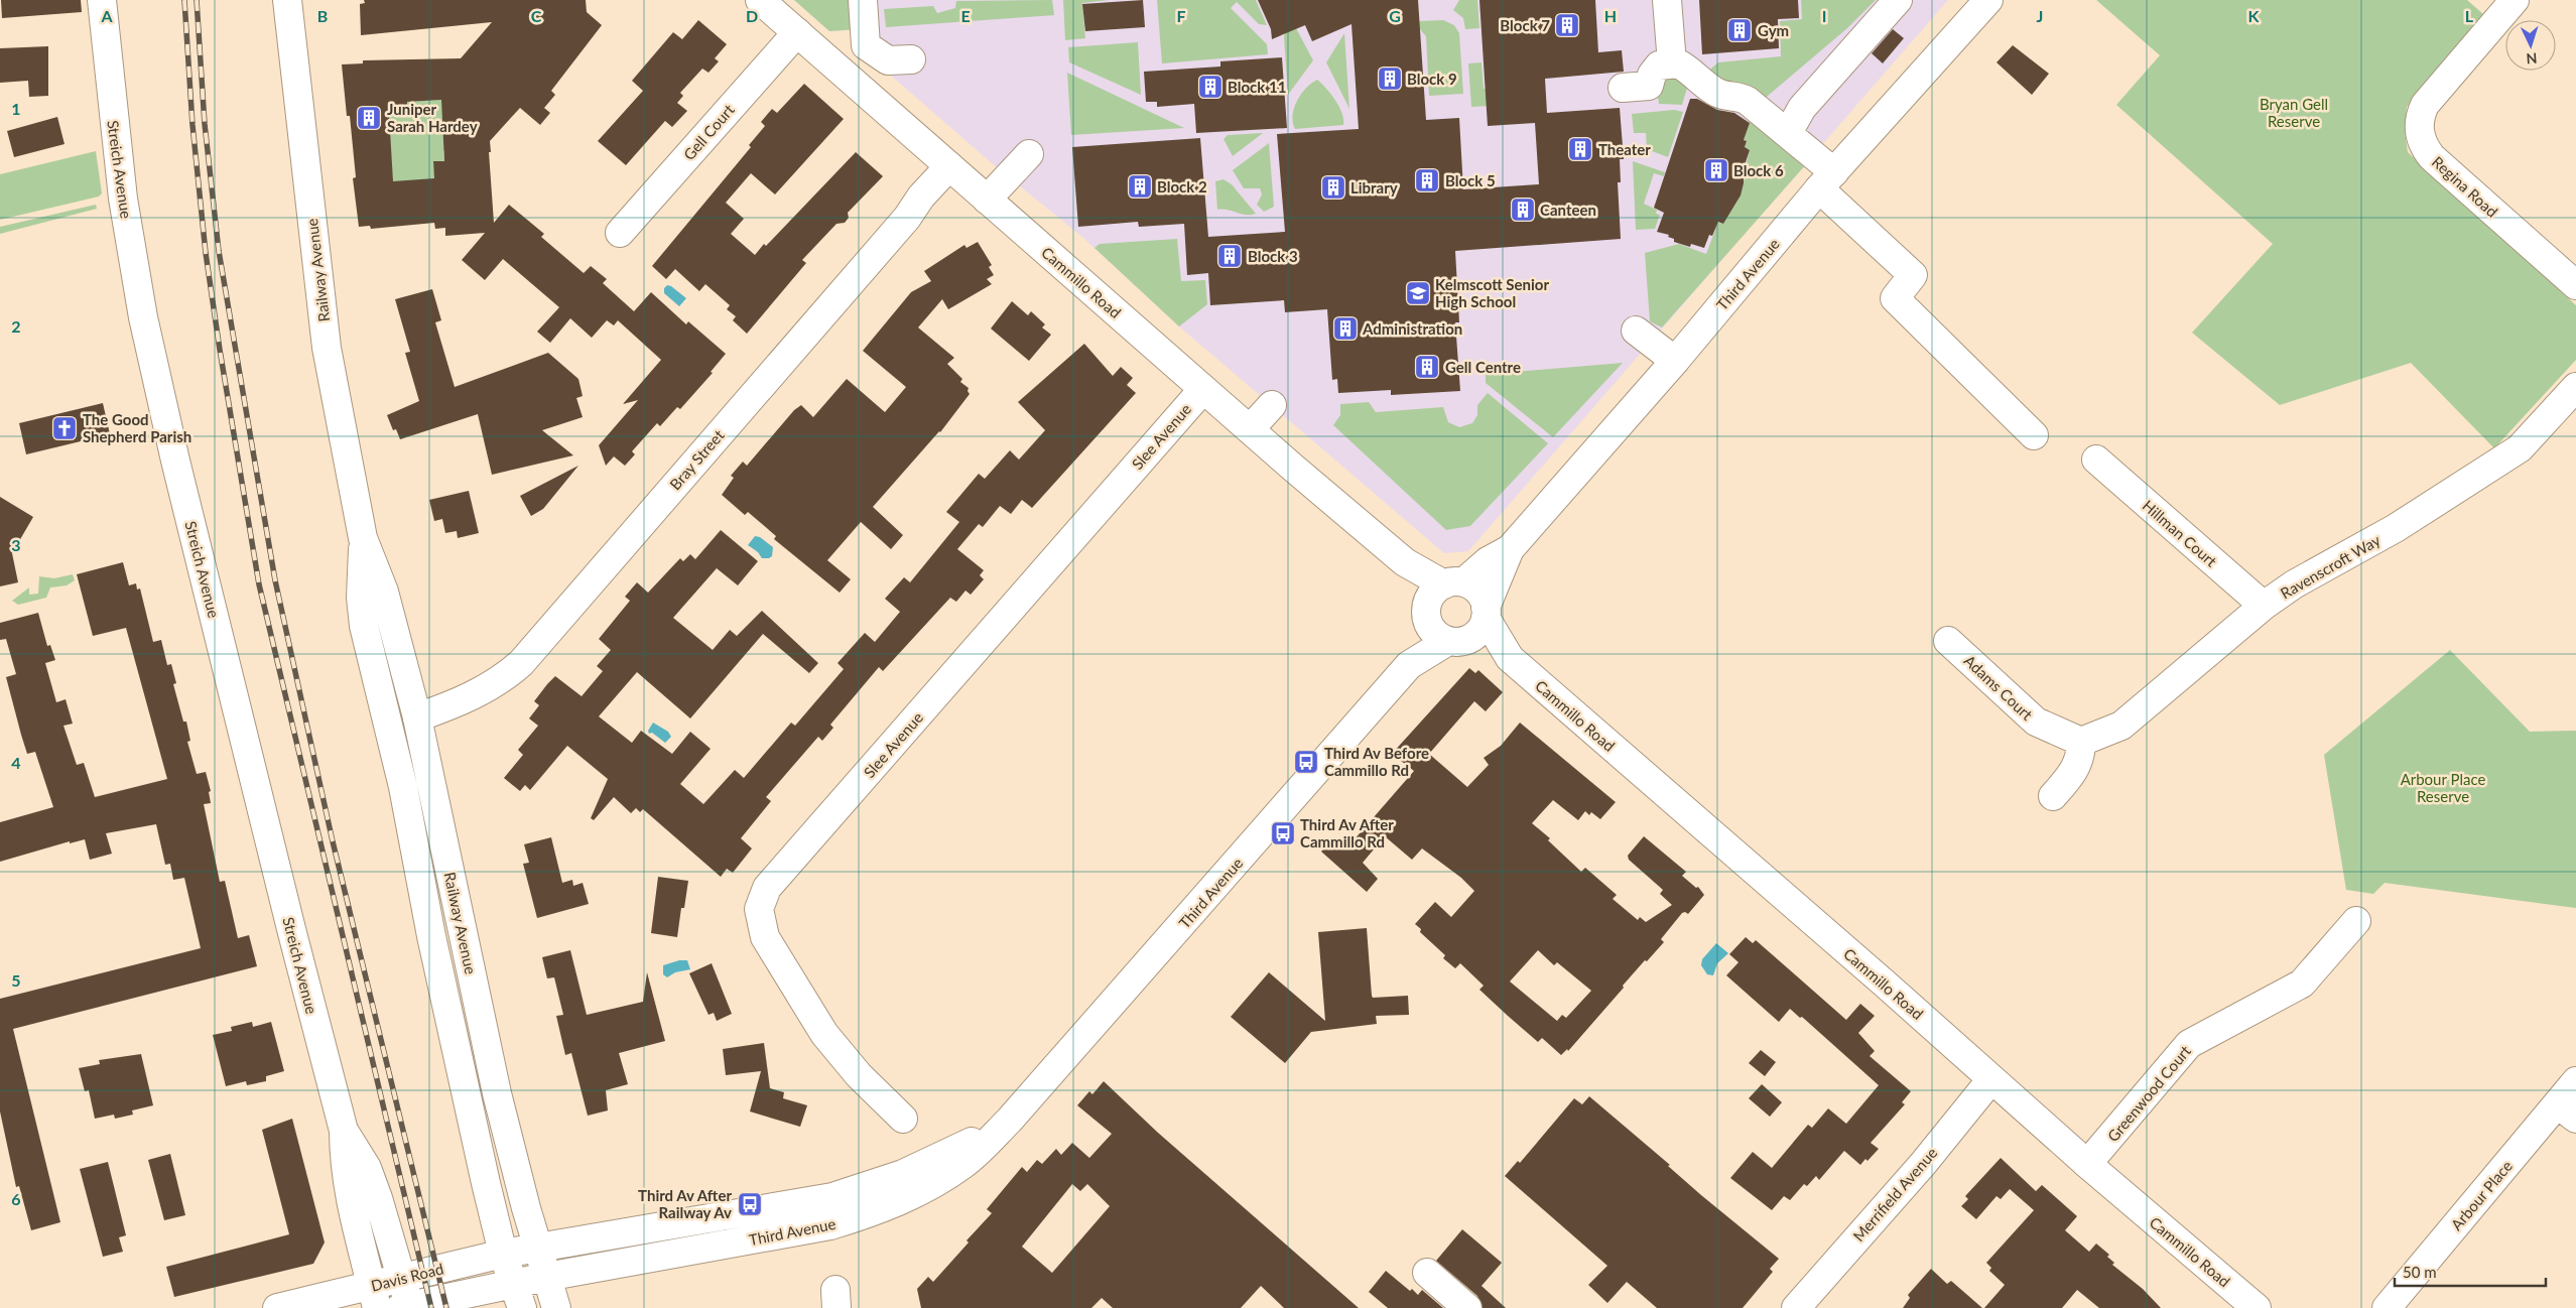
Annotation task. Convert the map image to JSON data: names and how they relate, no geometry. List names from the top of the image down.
{
  "streets": {
    "main road": [
      "Gell Court",
      "Streich Avenue",
      "Regina Road",
      "Railway Avenue",
      "Third Avenue",
      "Cammillo Road",
      "Slee Avenue",
      "Bray Street",
      "Hillman Court",
      "Ravenscroft Way",
      "Adams Court",
      "Greenwood Court",
      "Merrifield Avenue",
      "Arbour Place",
      "Davis Road"
    ]
  },
  "crossings": [
    ["Gell Court", "Cammillo Road"],
    ["Streich Avenue", "Davis Road"],
    ["Railway Avenue", "Third Avenue"],
    ["Railway Avenue", "Bray Street"],
    ["Railway Avenue", "Davis Road"],
    ["Third Avenue", "Cammillo Road"],
    ["Third Avenue", "Davis Road"],
    ["Cammillo Road", "Slee Avenue"],
    ["Cammillo Road", "Bray Street"],
    ["Cammillo Road", "Greenwood Court"],
    ["Cammillo Road", "Merrifield Avenue"],
    ["Hillman Court", "Ravenscroft Way"],
    ["Ravenscroft Way", "Adams Court"]
  ],
  "parks": ["Bryan Gell Reserve", "Arbour Place Reserve"],
  "places": {
    "building": [
      "Block 7",
      "Gym",
      "Block 9",
      "Block 11",
      "Juniper Sarah Hardey",
      "Theater",
      "Block 6",
      "Block 5",
      "Block 2",
      "Library",
      "Canteen",
      "Block 3",
      "Administration",
      "Gell Centre"
    ],
    "school or university": ["Kelmscott Senior High School"],
    "church": ["The Good Shepherd Parish"],
    "bus stop": ["Third Av Before Cammillo Rd", "Third Av After Cammillo Rd", "Third Av After Railway Av"]
  },
  "scale_bar": "50 m",
  "north": "bottom",
  "grid": {
    "columns": [
      "A",
      "B",
      "C",
      "D",
      "E",
      "F",
      "G",
      "H",
      "I",
      "J",
      "K",
      "L"
    ],
    "rows": [
      "1",
      "2",
      "3",
      "4",
      "5",
      "6"
    ]
  }
}
